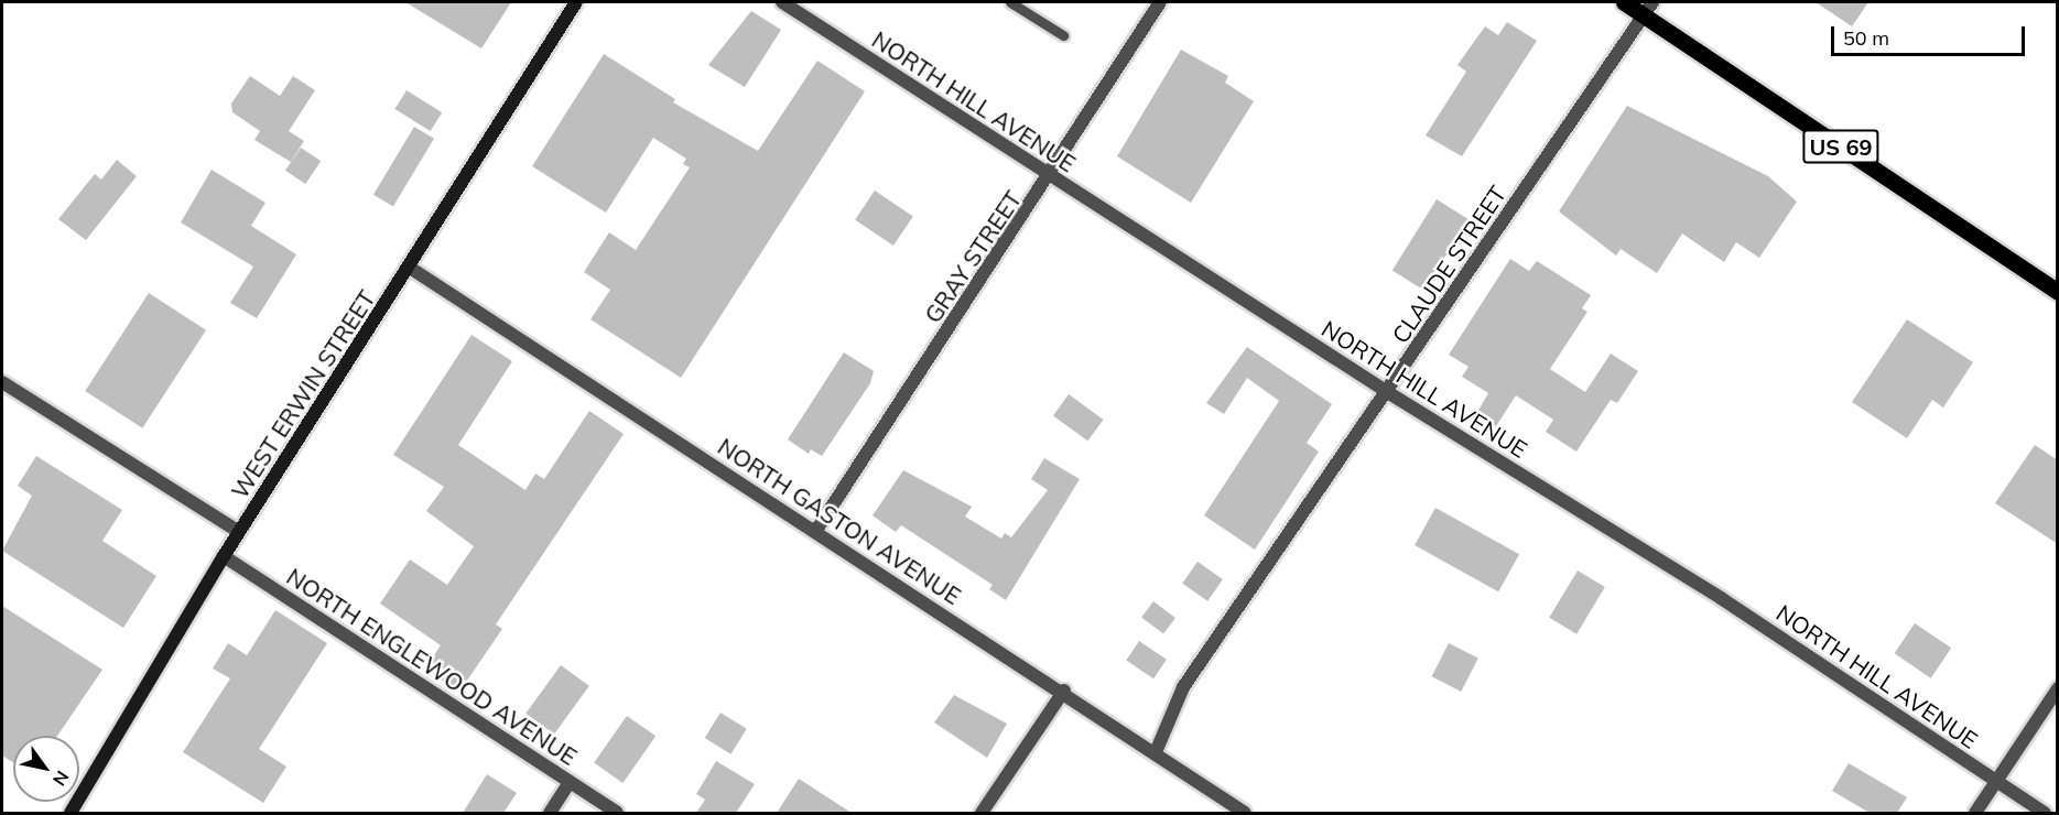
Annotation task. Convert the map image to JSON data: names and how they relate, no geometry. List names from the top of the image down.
{
  "streets": {
    "main road": ["US 69", "WEST ERWIN STREET"],
    "street": [
      "NORTH HILL AVENUE",
      "GRAY STREET",
      "CLAUDE STREET",
      "NORTH GASTON AVENUE",
      "NORTH ENGLEWOOD AVENUE"
    ]
  },
  "crossings": [
    ["NORTH HILL AVENUE", "GRAY STREET"],
    ["NORTH HILL AVENUE", "CLAUDE STREET"],
    ["US 69", "CLAUDE STREET"],
    ["GRAY STREET", "NORTH GASTON AVENUE"],
    ["CLAUDE STREET", "NORTH GASTON AVENUE"],
    ["WEST ERWIN STREET", "NORTH GASTON AVENUE"],
    ["WEST ERWIN STREET", "NORTH ENGLEWOOD AVENUE"]
  ],
  "scale_bar": "50 m",
  "north": "bottom right"
}
